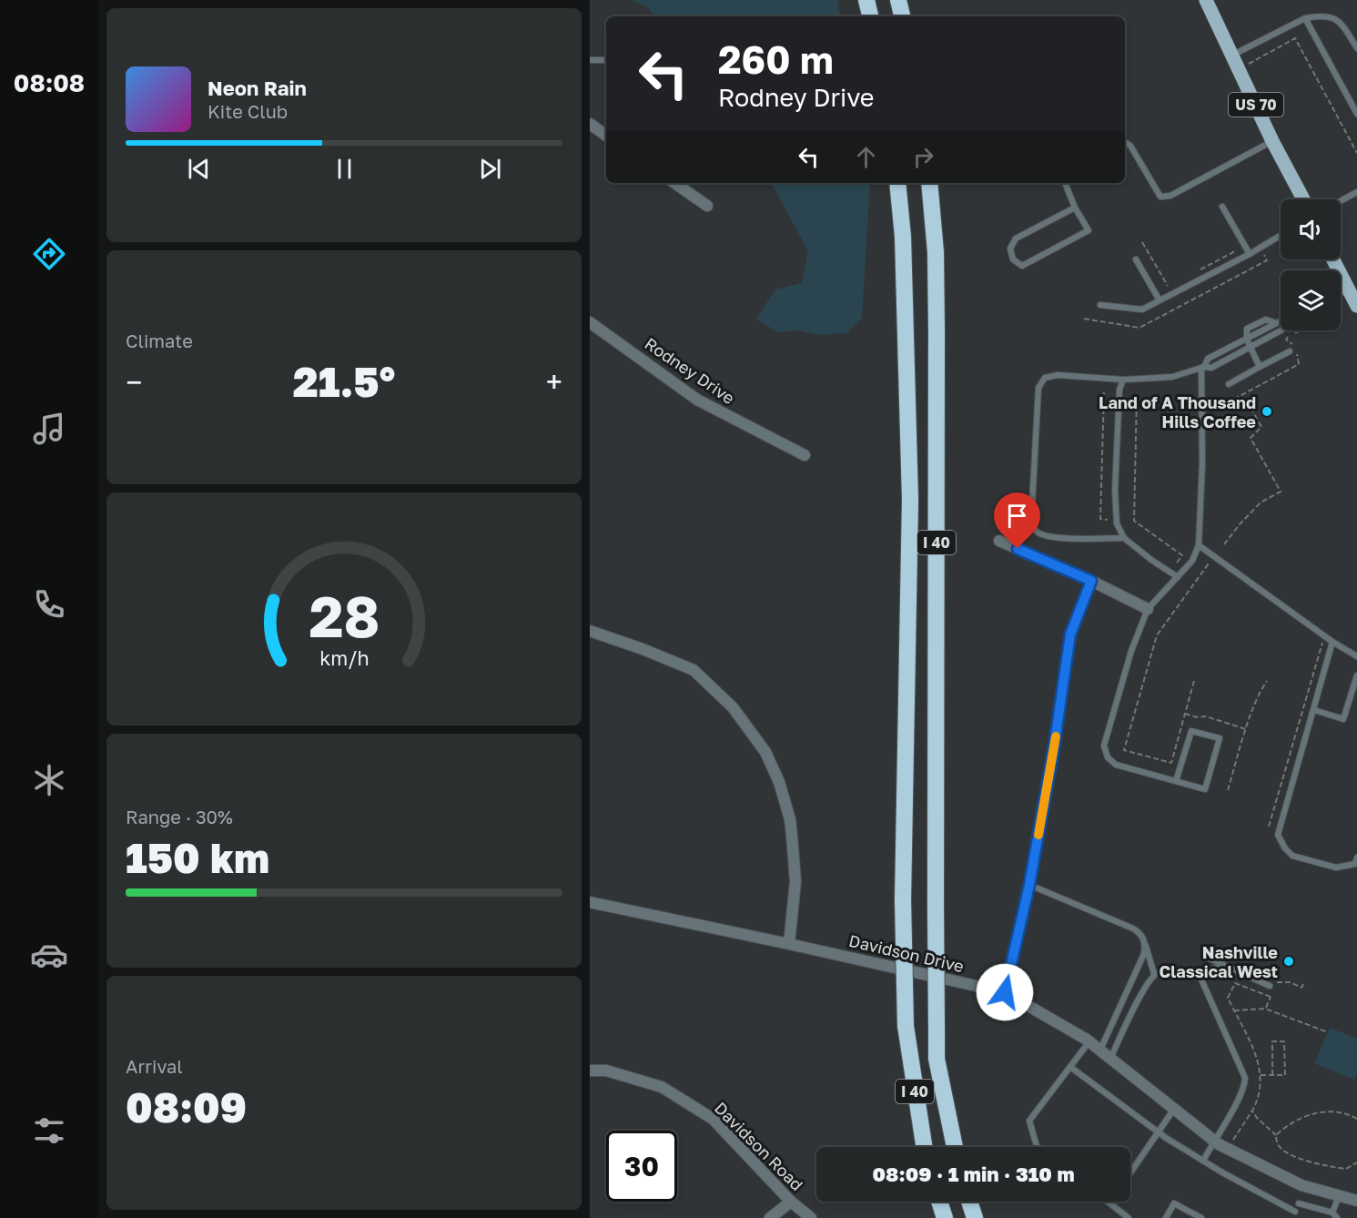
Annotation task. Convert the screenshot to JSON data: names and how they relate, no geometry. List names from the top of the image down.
{
  "streets": {
    "highway": ["I 40"],
    "main road": ["US 70"],
    "street": ["Rodney Drive", "Davidson Drive", "Davidson Road"]
  },
  "places": ["Land of A Thousand Hills Coffee", "Nashville Classical West"],
  "page": {
    "tabs": "08:08",
    "turn": ["260 m", "Rodney Drive"],
    "song": ["Neon Rain", "Kite Club"],
    "tile": [
      "Climate",
      ["Range · 30%", "150 km"],
      ["Arrival", "08:09"]
    ],
    "heat": ["−", "21.5°", "+"],
    "limit": "30",
    "trip": "08:09 · 1 min · 310 m",
    "gauge": ["28", "km/h"]
  }
}
